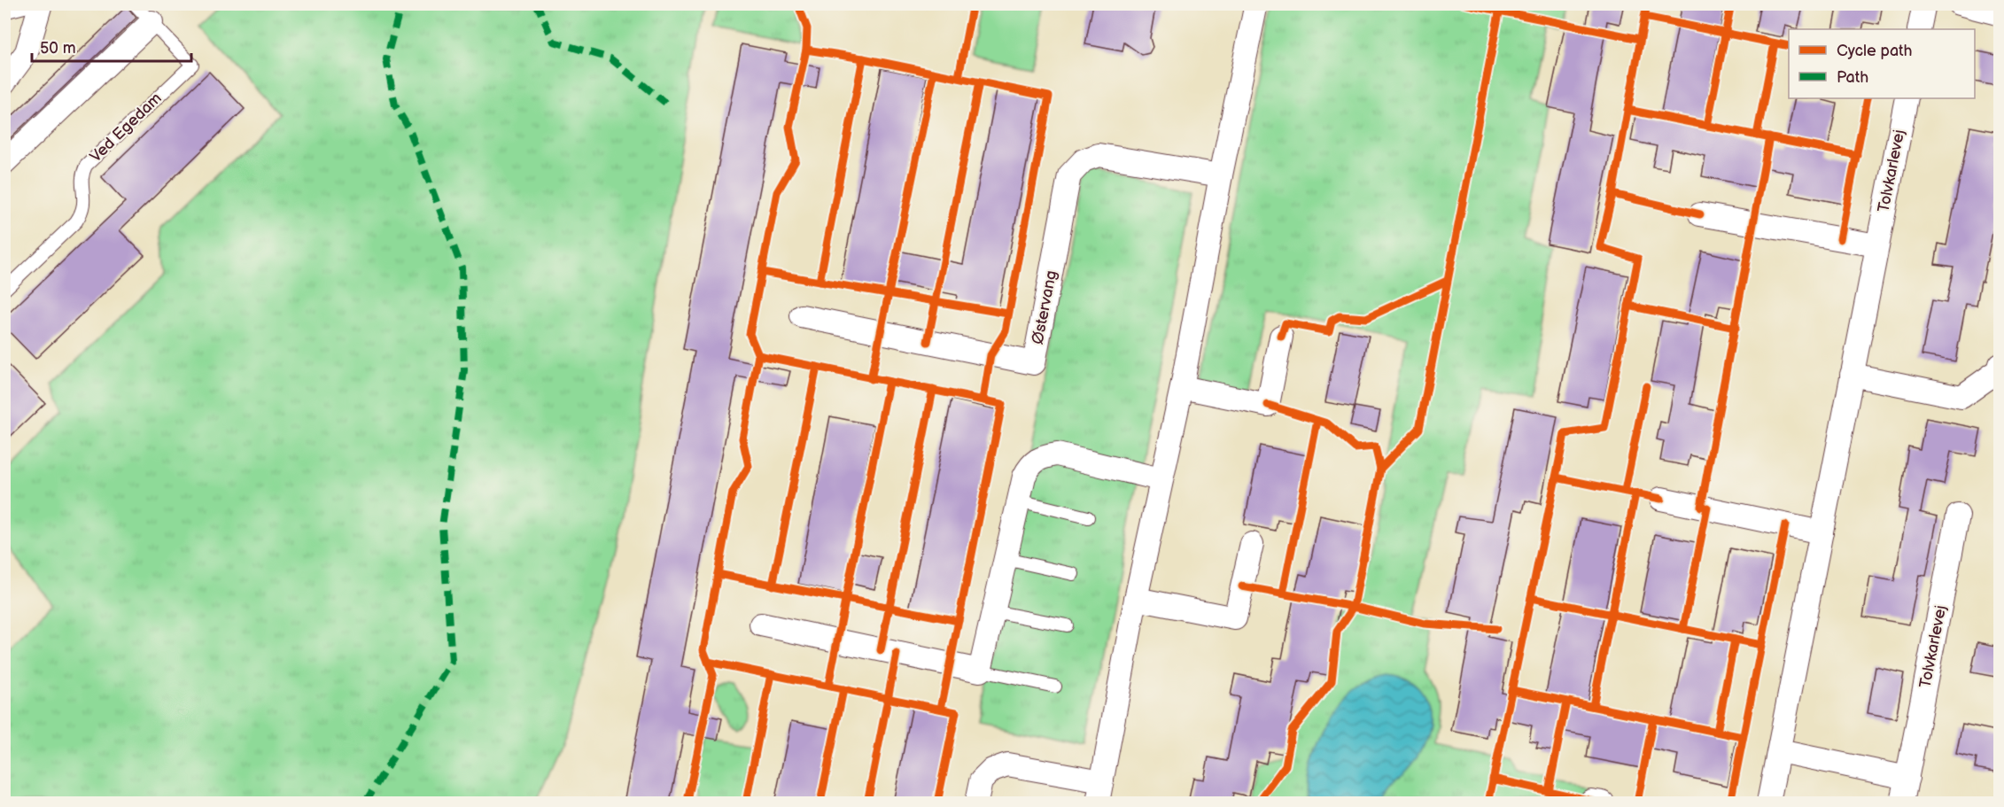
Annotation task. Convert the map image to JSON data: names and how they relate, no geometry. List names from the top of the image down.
{
  "streets": {
    "street": ["Tolvkarlevej", "Østervang"],
    "lane": ["Ved Egedam"]
  },
  "legend": ["Cycle path", "Path"],
  "scale_bar": "50 m"
}
